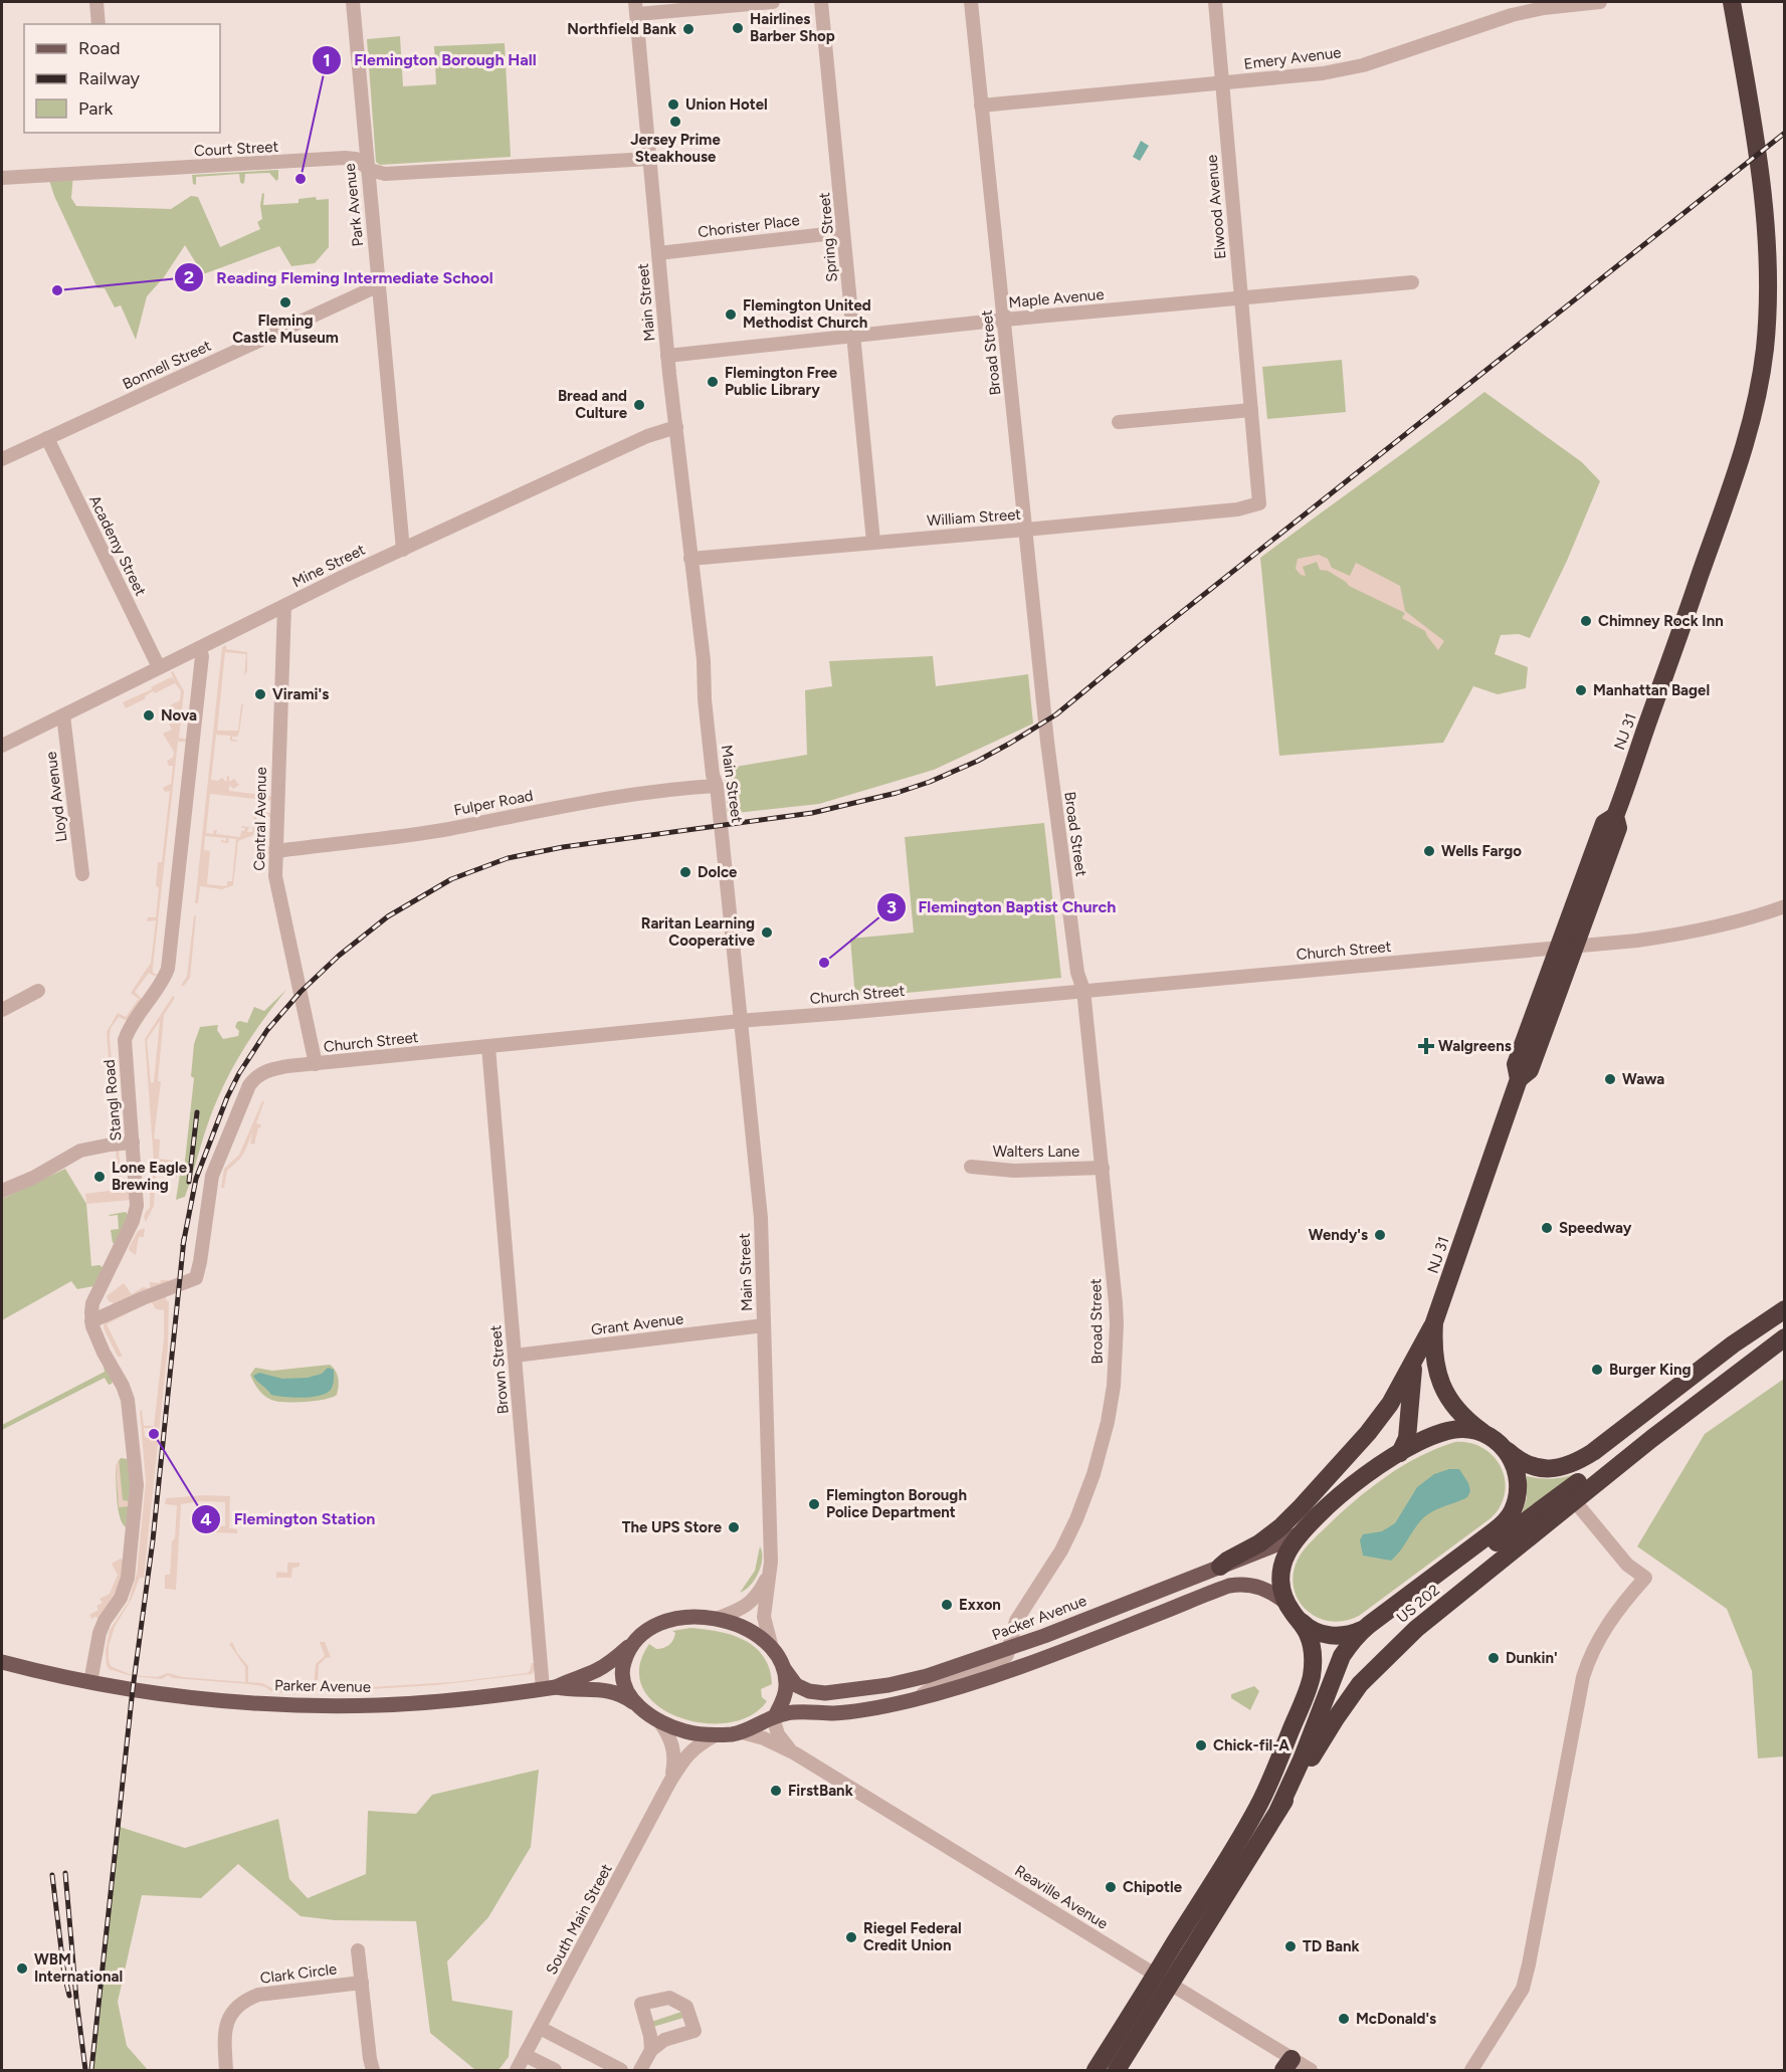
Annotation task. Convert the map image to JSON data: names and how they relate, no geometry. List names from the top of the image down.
{
  "streets": {
    "highway": ["NJ 31", "US 202"],
    "main road": ["Packer Avenue", "Parker Avenue"],
    "street": [
      "Emery Avenue",
      "Court Street",
      "Park Avenue",
      "Elwood Avenue",
      "Chorister Place",
      "Spring Street",
      "Maple Avenue",
      "Main Street",
      "Broad Street",
      "Bonnell Street",
      "William Street",
      "Academy Street",
      "Mine Street",
      "Lloyd Avenue",
      "Fulper Road",
      "Central Avenue",
      "Church Street",
      "Stangl Road",
      "Walters Lane",
      "Grant Avenue",
      "Brown Street",
      "Reaville Avenue",
      "South Main Street",
      "Clark Circle"
    ]
  },
  "crossings": [
    ["Emery Avenue", "Elwood Avenue"],
    ["Emery Avenue", "Broad Street"],
    ["Court Street", "Park Avenue"],
    ["Court Street", "Main Street"],
    ["Park Avenue", "Bonnell Street"],
    ["Park Avenue", "Mine Street"],
    ["Elwood Avenue", "Maple Avenue"],
    ["Elwood Avenue", "William Street"],
    ["Chorister Place", "Spring Street"],
    ["Chorister Place", "Main Street"],
    ["Spring Street", "Maple Avenue"],
    ["Spring Street", "William Street"],
    ["Maple Avenue", "Main Street"],
    ["Maple Avenue", "Broad Street"],
    ["Main Street", "William Street"],
    ["Main Street", "Mine Street"],
    ["Main Street", "Fulper Road"],
    ["Main Street", "Church Street"],
    ["Main Street", "Grant Avenue"],
    ["Main Street", "Packer Avenue"],
    ["Main Street", "Parker Avenue"],
    ["Main Street", "Reaville Avenue"],
    ["Main Street", "South Main Street"],
    ["Broad Street", "William Street"],
    ["Broad Street", "Church Street"],
    ["Broad Street", "Walters Lane"],
    ["Broad Street", "Packer Avenue"],
    ["Bonnell Street", "Academy Street"],
    ["Academy Street", "Mine Street"],
    ["Mine Street", "Lloyd Avenue"],
    ["Mine Street", "Central Avenue"],
    ["Mine Street", "Stangl Road"],
    ["NJ 31", "Church Street"],
    ["NJ 31", "US 202"],
    ["Fulper Road", "Central Avenue"],
    ["Central Avenue", "Church Street"],
    ["Church Street", "Stangl Road"],
    ["Church Street", "Brown Street"],
    ["Grant Avenue", "Brown Street"],
    ["Brown Street", "Parker Avenue"],
    ["US 202", "Packer Avenue"],
    ["US 202", "Reaville Avenue"],
    ["Packer Avenue", "Parker Avenue"],
    ["Packer Avenue", "Reaville Avenue"],
    ["Packer Avenue", "South Main Street"],
    ["Parker Avenue", "Reaville Avenue"],
    ["Parker Avenue", "South Main Street"],
    ["Reaville Avenue", "South Main Street"]
  ],
  "places": {
    "other": [
      "Hairlines Barber Shop",
      "Northfield Bank",
      "Union Hotel",
      "Jersey Prime Steakhouse",
      "Flemington Borough Hall",
      "Reading Fleming Intermediate School",
      "Fleming Castle Museum",
      "Flemington United Methodist Church",
      "Flemington Free Public Library",
      "Bread and Culture",
      "Chimney Rock Inn",
      "Manhattan Bagel",
      "Virami's",
      "Nova",
      "Wells Fargo",
      "Dolce",
      "Raritan Learning Cooperative",
      "Flemington Baptist Church",
      "Wawa",
      "Lone Eagle Brewing",
      "Speedway",
      "Wendy's",
      "Burger King",
      "Flemington Station",
      "Flemington Borough Police Department",
      "The UPS Store",
      "Exxon",
      "Dunkin'",
      "Chick-fil-A",
      "FirstBank",
      "Chipotle",
      "Riegel Federal Credit Union",
      "TD Bank",
      "WBM International",
      "McDonald's"
    ],
    "health": ["Walgreens"]
  },
  "legend": ["Road", "Railway", "Park"]
}
